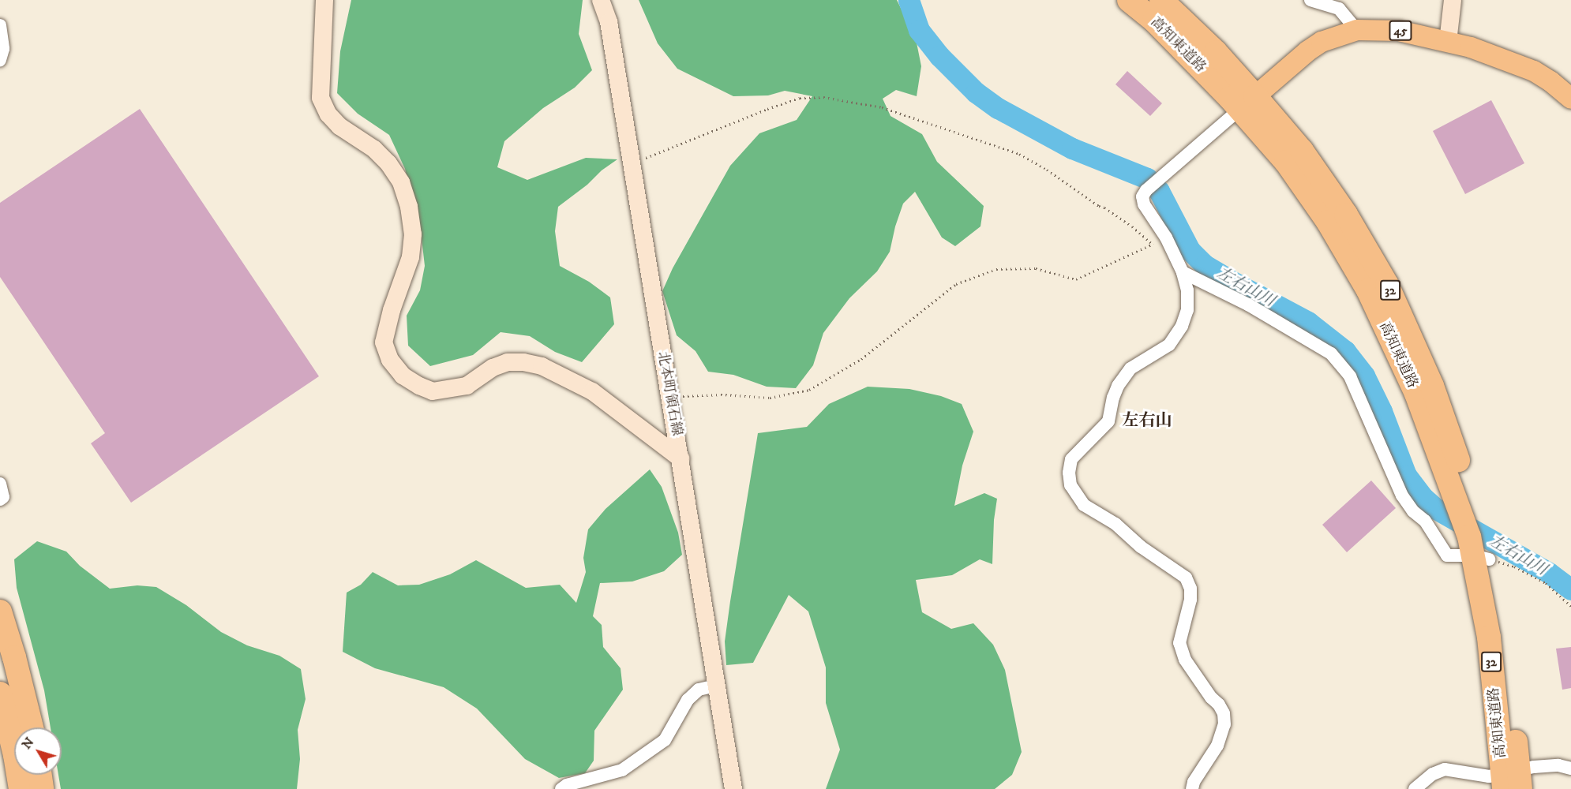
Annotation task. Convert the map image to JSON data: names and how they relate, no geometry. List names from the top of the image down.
{
  "streets": {
    "highway": ["高知東道路", "32"],
    "main road": ["45", "北本町領石線"]
  },
  "crossings": [
    ["45", "高知東道路"]
  ],
  "districts": ["左右山"],
  "water": ["左右山川"],
  "north": "top left"
}
